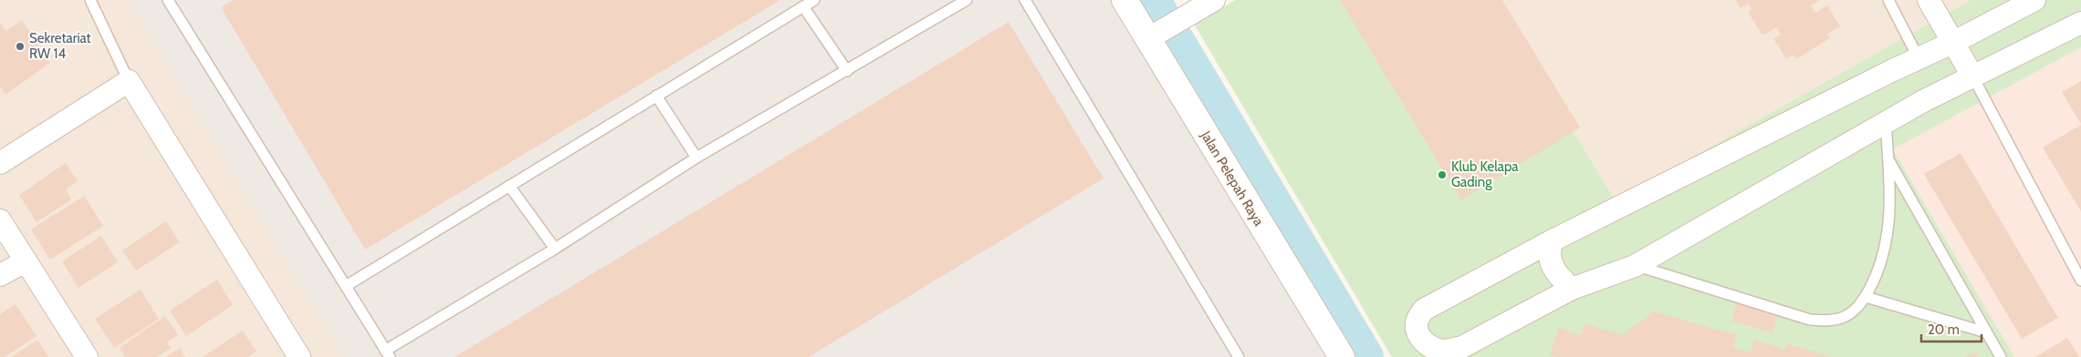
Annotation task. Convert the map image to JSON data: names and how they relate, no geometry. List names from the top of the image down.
{
  "streets": {
    "street": ["Jalan Pelepah Raya"]
  },
  "places": ["Sekretariat RW 14", "Klub Kelapa Gading"],
  "scale_bar": "20 m"
}
